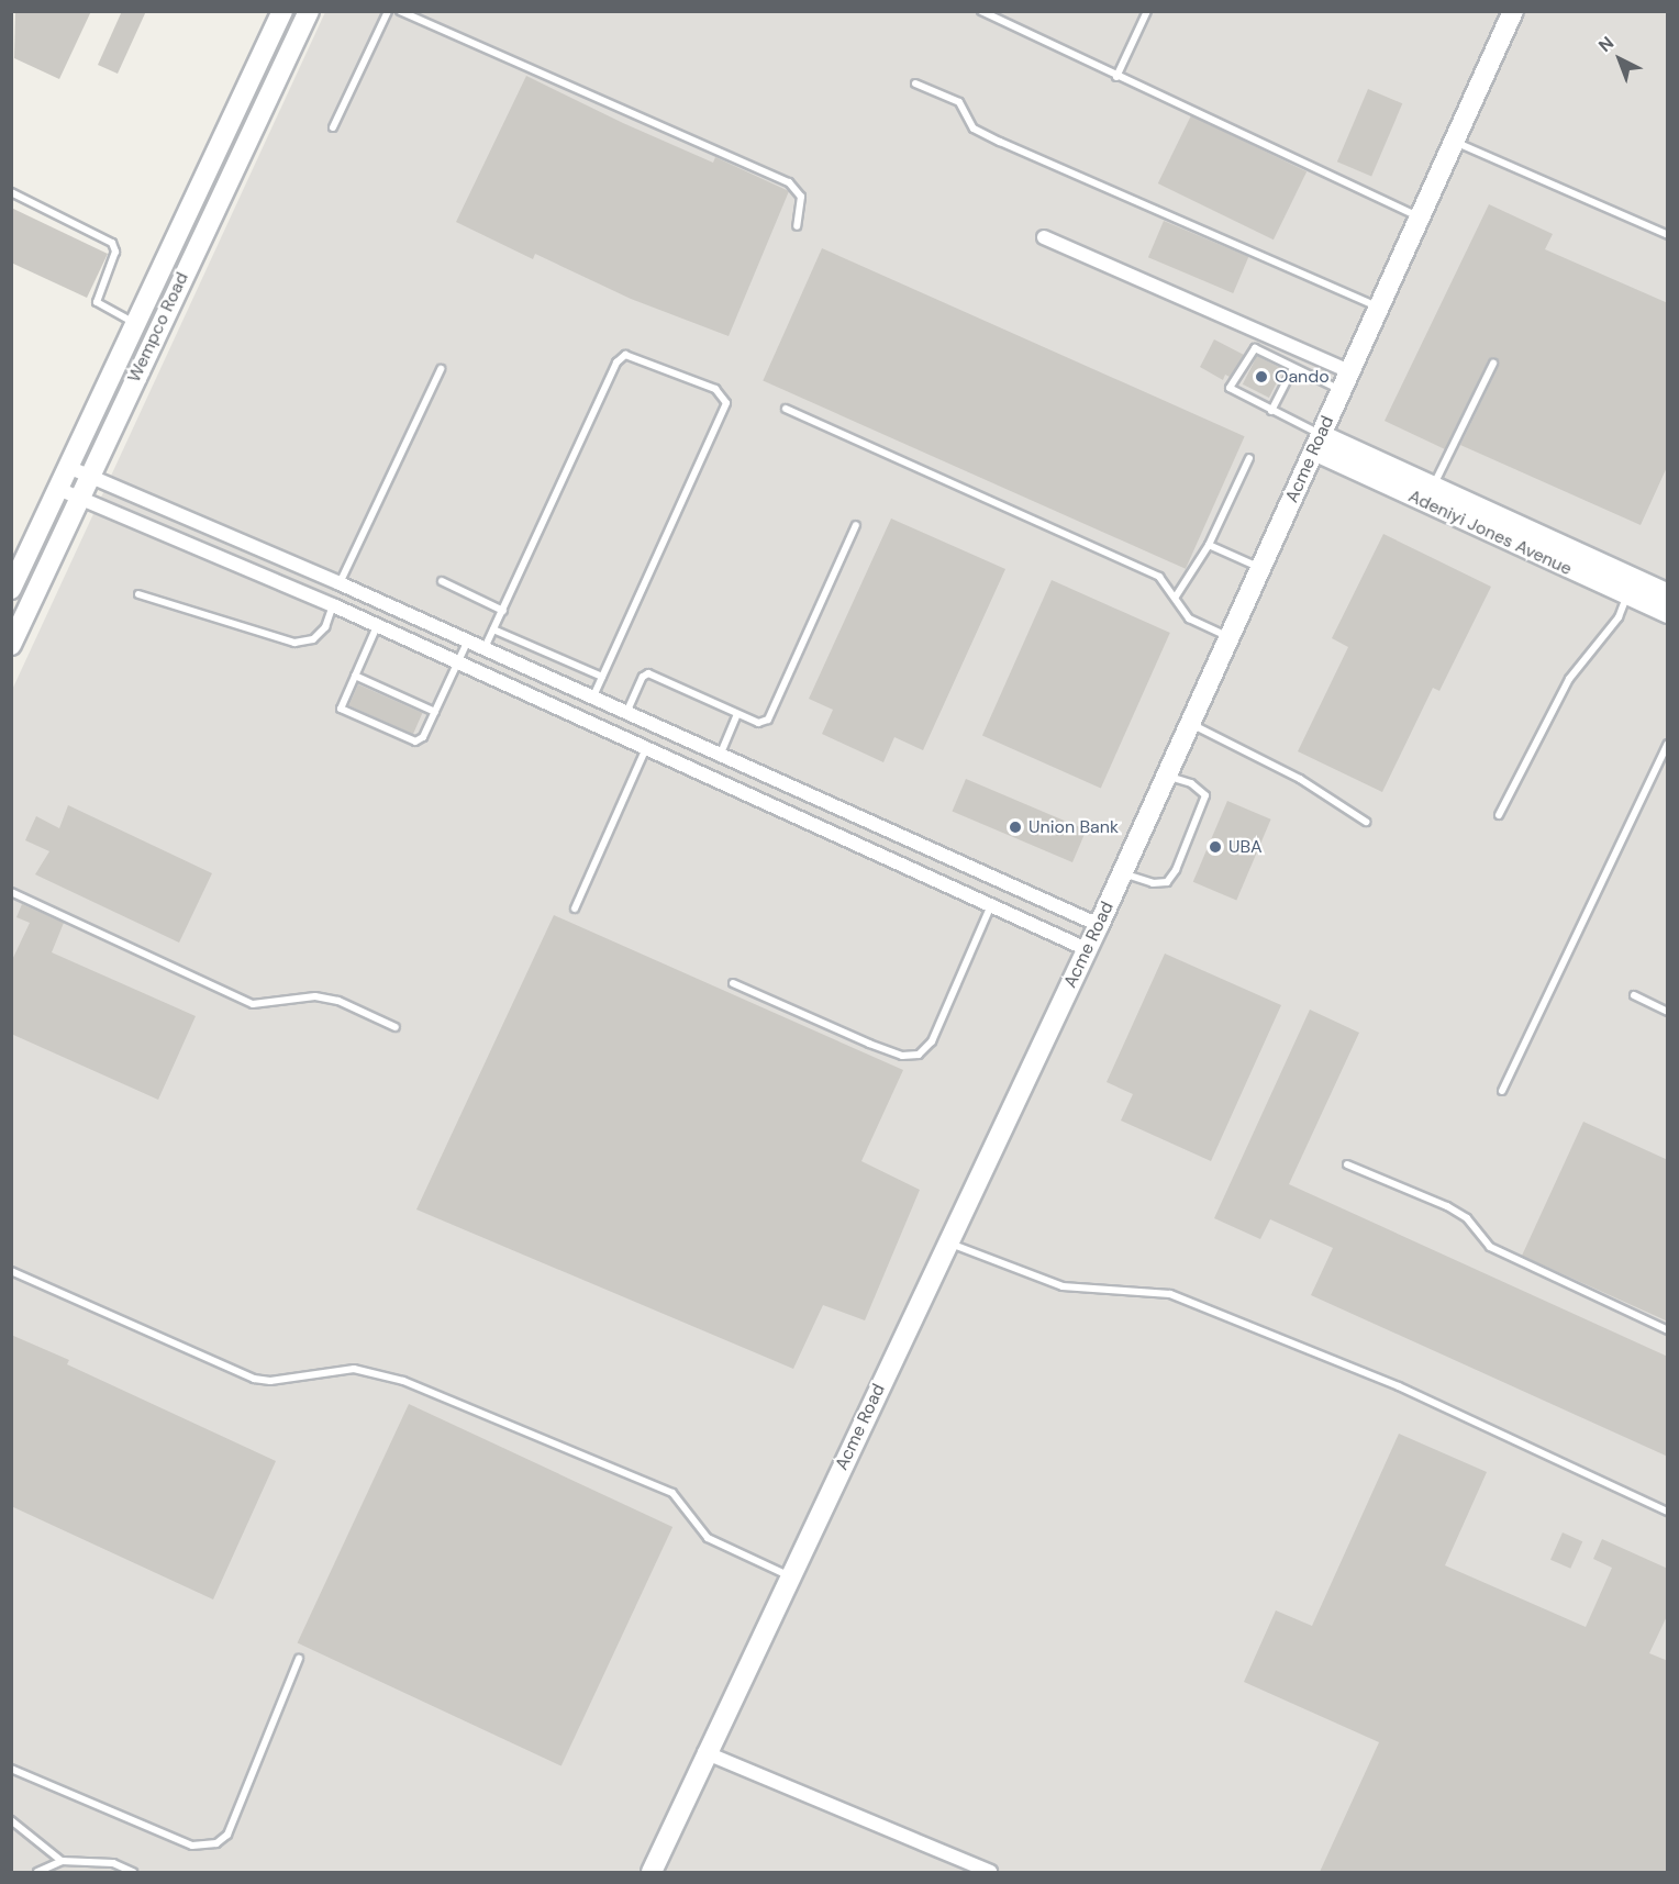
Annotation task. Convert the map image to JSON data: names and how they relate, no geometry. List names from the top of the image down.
{
  "streets": {
    "street": ["Wempco Road", "Acme Road", "Adeniyi Jones Avenue"]
  },
  "crossings": [
    ["Acme Road", "Adeniyi Jones Avenue"]
  ],
  "places": ["Oando", "Union Bank", "UBA"],
  "north": "top left"
}
